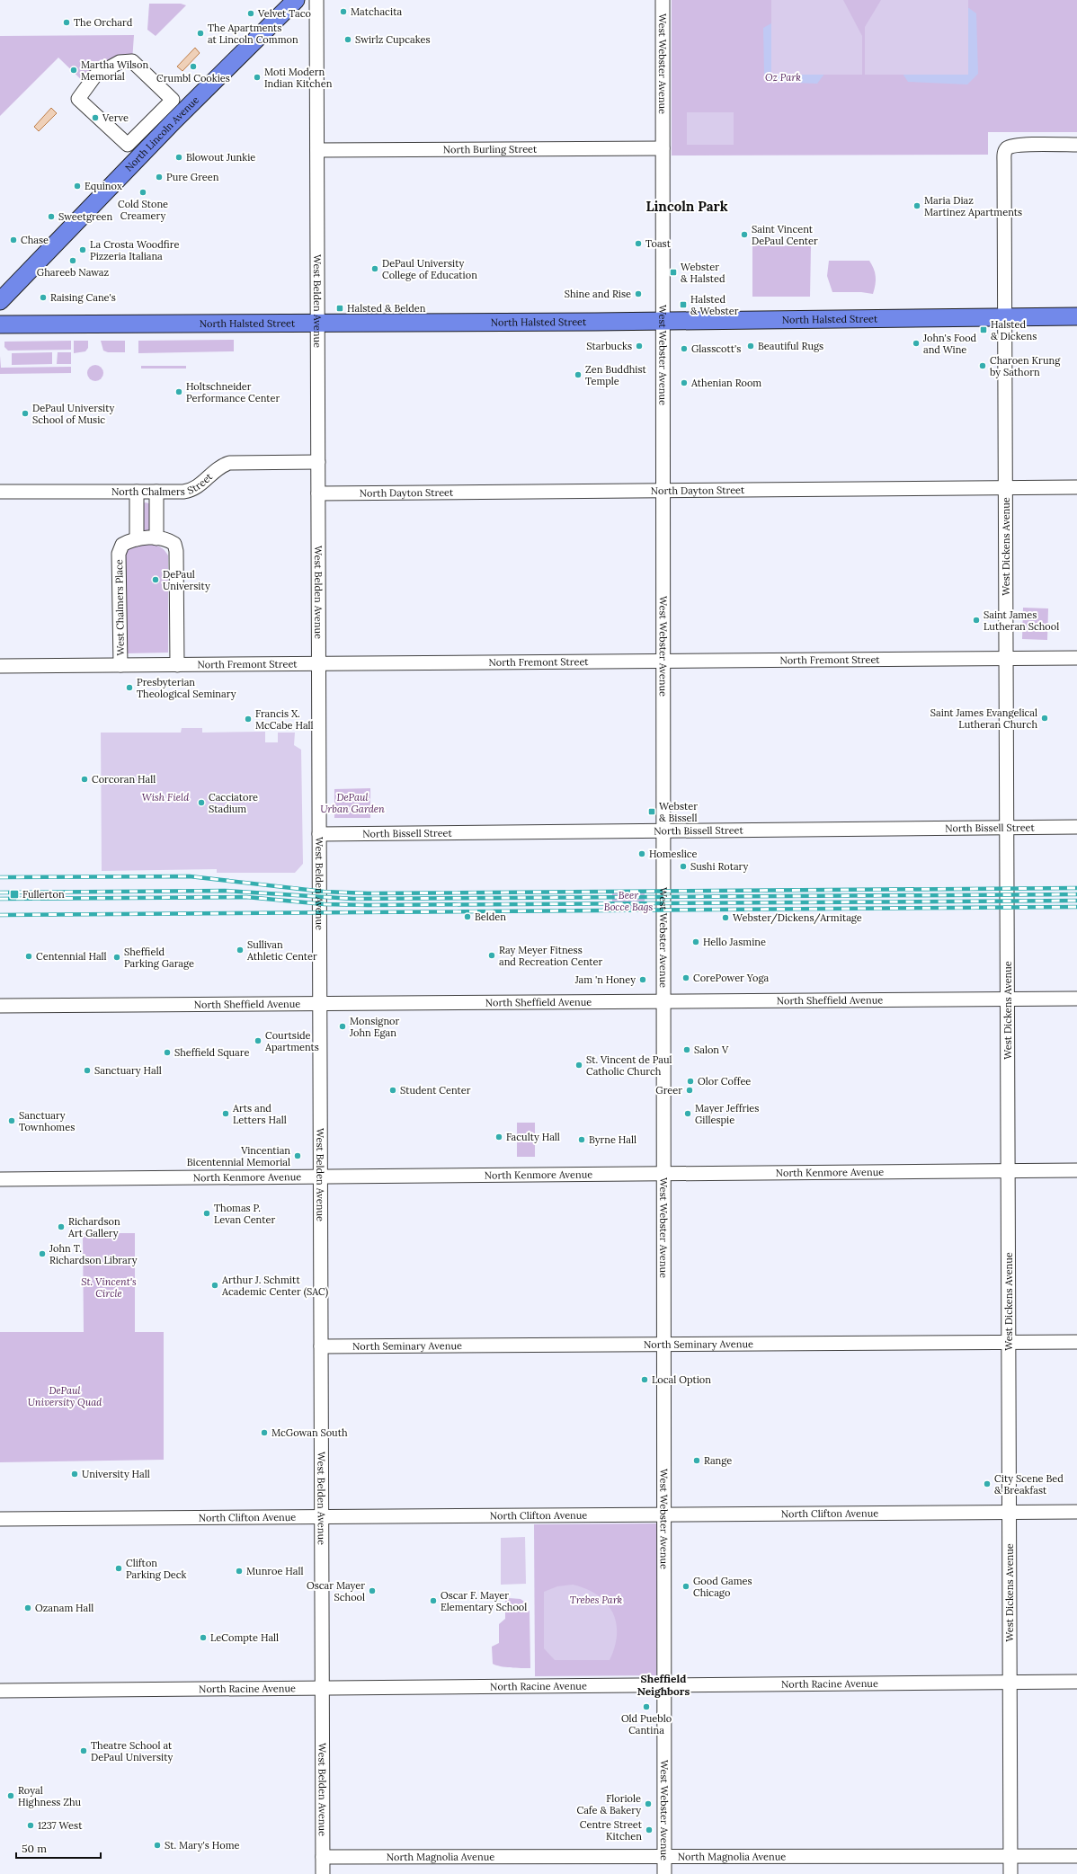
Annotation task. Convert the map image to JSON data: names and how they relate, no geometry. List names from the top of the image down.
{
  "streets": {
    "main road": ["North Lincoln Avenue", "North Halsted Street"],
    "street": [
      "West Webster Avenue",
      "North Burling Street",
      "West Belden Avenue",
      "North Chalmers Street",
      "North Dayton Street",
      "West Dickens Avenue",
      "West Chalmers Place",
      "North Fremont Street",
      "North Bissell Street",
      "North Sheffield Avenue",
      "North Kenmore Avenue",
      "North Seminary Avenue",
      "North Clifton Avenue",
      "North Racine Avenue",
      "North Magnolia Avenue"
    ]
  },
  "crossings": [
    ["West Webster Avenue", "North Burling Street"],
    ["West Webster Avenue", "North Halsted Street"],
    ["West Webster Avenue", "North Dayton Street"],
    ["West Webster Avenue", "North Fremont Street"],
    ["West Webster Avenue", "North Bissell Street"],
    ["West Webster Avenue", "North Sheffield Avenue"],
    ["West Webster Avenue", "North Kenmore Avenue"],
    ["West Webster Avenue", "North Seminary Avenue"],
    ["West Webster Avenue", "North Clifton Avenue"],
    ["West Webster Avenue", "North Racine Avenue"],
    ["West Webster Avenue", "North Magnolia Avenue"],
    ["North Burling Street", "West Belden Avenue"],
    ["West Belden Avenue", "North Halsted Street"],
    ["West Belden Avenue", "North Chalmers Street"],
    ["West Belden Avenue", "North Dayton Street"],
    ["West Belden Avenue", "North Fremont Street"],
    ["West Belden Avenue", "North Bissell Street"],
    ["West Belden Avenue", "North Sheffield Avenue"],
    ["West Belden Avenue", "North Kenmore Avenue"],
    ["West Belden Avenue", "North Seminary Avenue"],
    ["West Belden Avenue", "North Clifton Avenue"],
    ["West Belden Avenue", "North Racine Avenue"],
    ["West Belden Avenue", "North Magnolia Avenue"],
    ["North Halsted Street", "West Dickens Avenue"],
    ["North Dayton Street", "West Dickens Avenue"],
    ["West Dickens Avenue", "North Fremont Street"],
    ["West Dickens Avenue", "North Bissell Street"],
    ["West Dickens Avenue", "North Sheffield Avenue"],
    ["West Dickens Avenue", "North Kenmore Avenue"],
    ["West Dickens Avenue", "North Seminary Avenue"],
    ["West Dickens Avenue", "North Clifton Avenue"],
    ["West Dickens Avenue", "North Racine Avenue"],
    ["West Dickens Avenue", "North Magnolia Avenue"],
    ["West Chalmers Place", "North Fremont Street"]
  ],
  "districts": ["Lincoln Park", "Sheffield Neighbors"],
  "parks": [
    "Oz Park",
    "Wish Field",
    "DePaul Urban Garden",
    "Beer Bocce Bags",
    "St. Vincent's Circle",
    "DePaul University Quad",
    "Trebes Park"
  ],
  "places": {
    "other": [
      "Matchacita",
      "Velvet Taco",
      "The Orchard",
      "The Apartments at Lincoln Common",
      "Swirlz Cupcakes",
      "Crumbl Cookies",
      "Martha Wilson Memorial",
      "Moti Modern Indian Kitchen",
      "Verve",
      "Blowout Junkie",
      "Pure Green",
      "Equinox",
      "Cold Stone Creamery",
      "Maria Diaz Martinez Apartments",
      "Sweetgreen",
      "Saint Vincent DePaul Center",
      "Chase",
      "Toast",
      "La Crosta Woodfire Pizzeria Italiana",
      "Ghareeb Nawaz",
      "DePaul University College of Education",
      "Shine and Rise",
      "Raising Cane's",
      "John's Food and Wine",
      "Starbucks",
      "Beautiful Rugs",
      "Glasscott's",
      "Charoen Krung by Sathorn",
      "Zen Buddhist Temple",
      "Athenian Room",
      "Holtschneider Performance Center",
      "DePaul University School of Music",
      "DePaul University",
      "Saint James Lutheran School",
      "Presbyterian Theological Seminary",
      "Saint James Evangelical Lutheran Church",
      "Francis X. McCabe Hall",
      "Corcoran Hall",
      "Cacciatore Stadium",
      "Homeslice",
      "Sushi Rotary",
      "Belden",
      "Webster/Dickens/Armitage",
      "Hello Jasmine",
      "Sullivan Athletic Center",
      "Ray Meyer Fitness and Recreation Center",
      "Centennial Hall",
      "Sheffield Parking Garage",
      "CorePower Yoga",
      "Jam 'n Honey",
      "Monsignor John Egan",
      "Courtside Apartments",
      "Salon V",
      "Sheffield Square",
      "St. Vincent de Paul Catholic Church",
      "Sanctuary Hall",
      "Olor Coffee",
      "Student Center",
      "Greer",
      "Arts and Letters Hall",
      "Mayer Jeffries Gillespie",
      "Sanctuary Townhomes",
      "Faculty Hall",
      "Byrne Hall",
      "Vincentian Bicentennial Memorial",
      "Thomas P. Levan Center",
      "Richardson Art Gallery",
      "John T. Richardson Library",
      "Arthur J. Schmitt Academic Center (SAC)",
      "Local Option",
      "McGowan South",
      "Range",
      "University Hall",
      "City Scene Bed & Breakfast",
      "Clifton Parking Deck",
      "Munroe Hall",
      "Good Games Chicago",
      "Oscar Mayer School",
      "Oscar F. Mayer Elementary School",
      "Ozanam Hall",
      "LeCompte Hall",
      "Old Pueblo Cantina",
      "Theatre School at DePaul University",
      "Royal Highness Zhu",
      "Floriole Cafe & Bakery",
      "1237 West",
      "Centre Street Kitchen",
      "St. Mary's Home"
    ],
    "transit": [
      "Webster & Halsted",
      "Halsted & Webster",
      "Halsted & Belden",
      "Halsted & Dickens",
      "Webster & Bissell",
      "Fullerton"
    ]
  },
  "scale_bar": "50 m"
}
